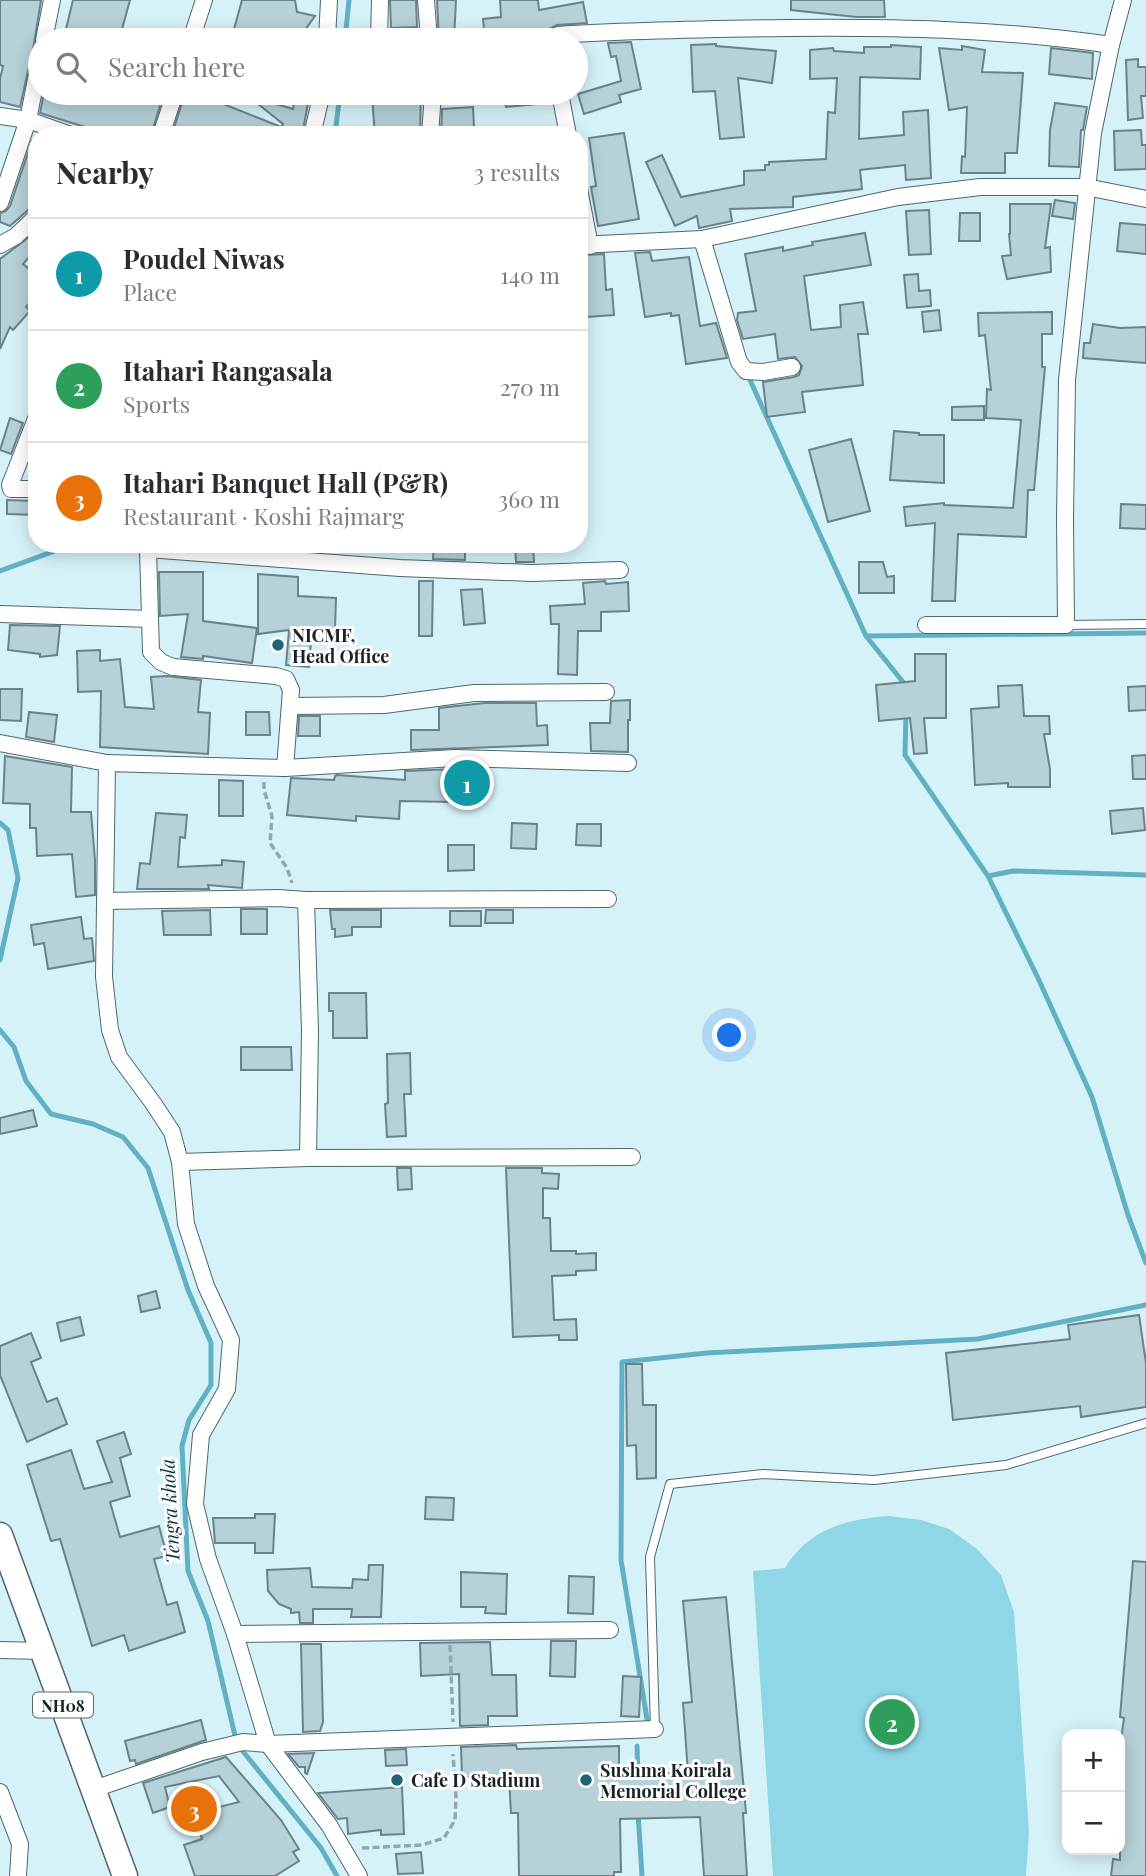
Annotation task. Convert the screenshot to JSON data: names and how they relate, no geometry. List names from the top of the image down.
{
  "streets": {
    "main road": ["NH08"]
  },
  "water": ["Tengra khola"],
  "places": ["NICMF, Head Office", "Cafe D Stadium", "Sushma Koirala Memorial College"],
  "page": {
    "search": "Search here",
    "heading": ["Nearby", "3 results"],
    "list": [
      {
        "mark": "1",
        "name": "Poudel Niwas",
        "note": "Place",
        "value": "140 m"
      },
      {
        "mark": "2",
        "name": "Itahari Rangasala",
        "note": "Sports",
        "value": "270 m"
      },
      {
        "mark": "3",
        "name": "Itahari Banquet Hall (P&R)",
        "note": "Restaurant · Koshi Rajmarg",
        "value": "360 m"
      }
    ],
    "pins": ["1", "2", "3"],
    "map_buttons": ["+", "−"]
  }
}
